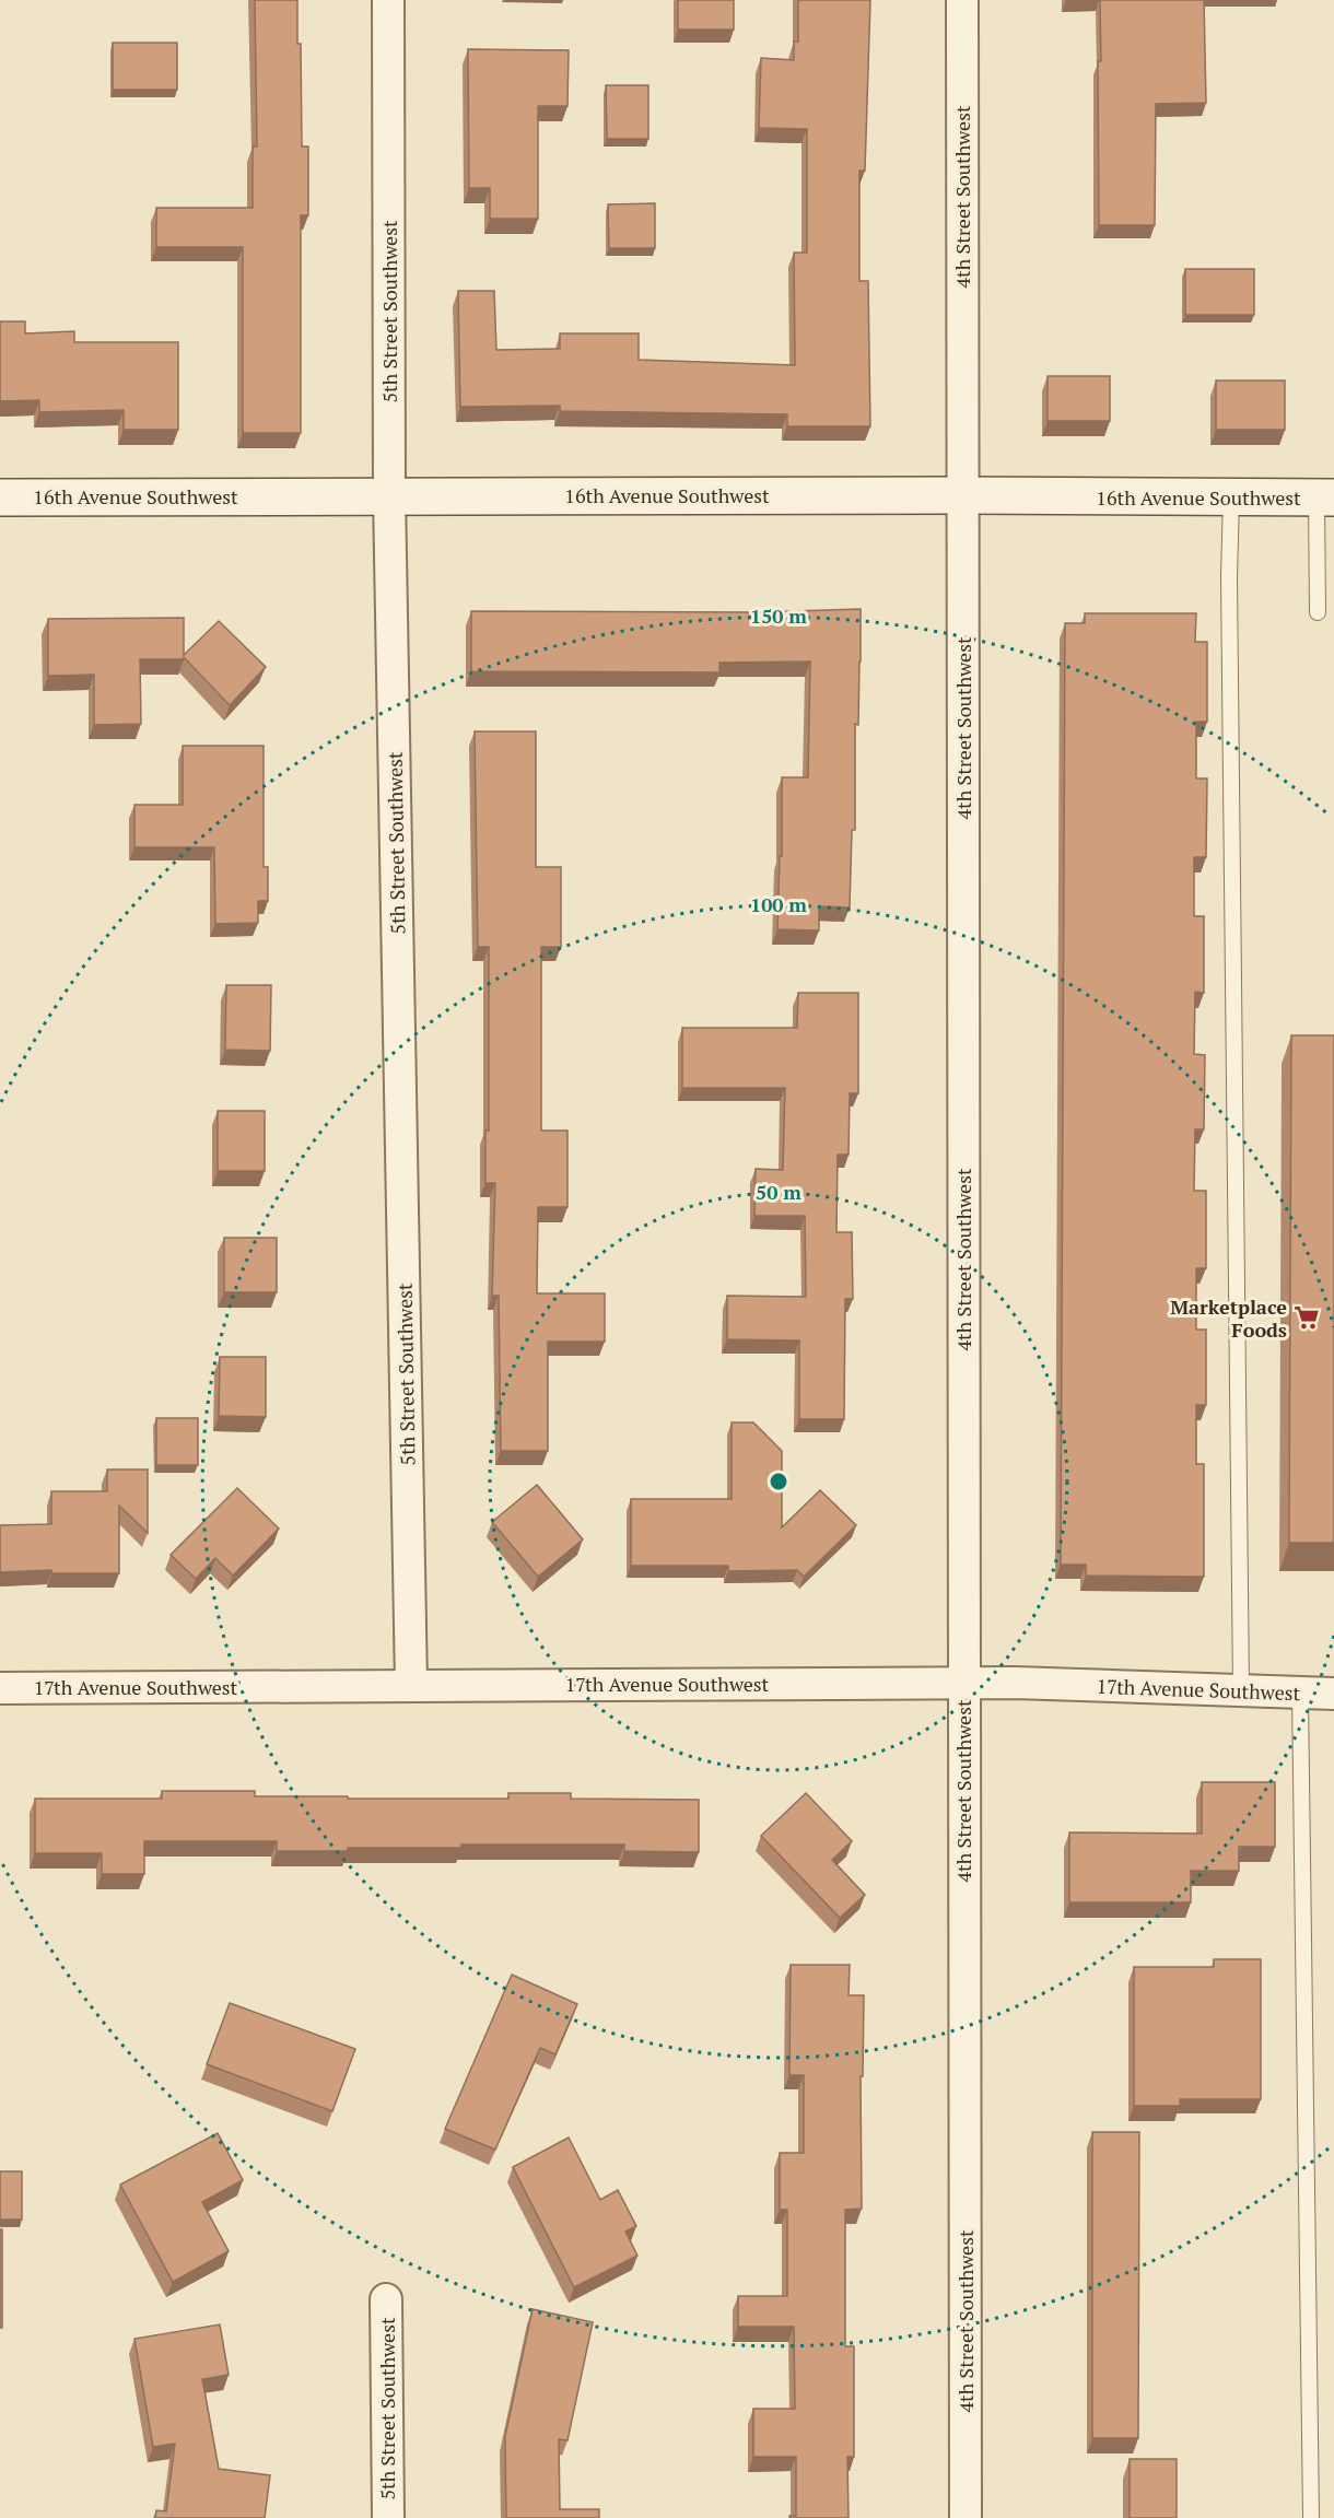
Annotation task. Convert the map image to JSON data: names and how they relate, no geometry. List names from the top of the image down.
{
  "streets": {
    "street": [
      "4th Street Southwest",
      "5th Street Southwest",
      "16th Avenue Southwest",
      "17th Avenue Southwest"
    ]
  },
  "crossings": [
    ["4th Street Southwest", "16th Avenue Southwest"],
    ["4th Street Southwest", "17th Avenue Southwest"],
    ["5th Street Southwest", "16th Avenue Southwest"],
    ["5th Street Southwest", "17th Avenue Southwest"]
  ],
  "places": {
    "supermarket": ["Marketplace Foods"]
  },
  "rings": ["150 m", "100 m", "50 m"]
}
